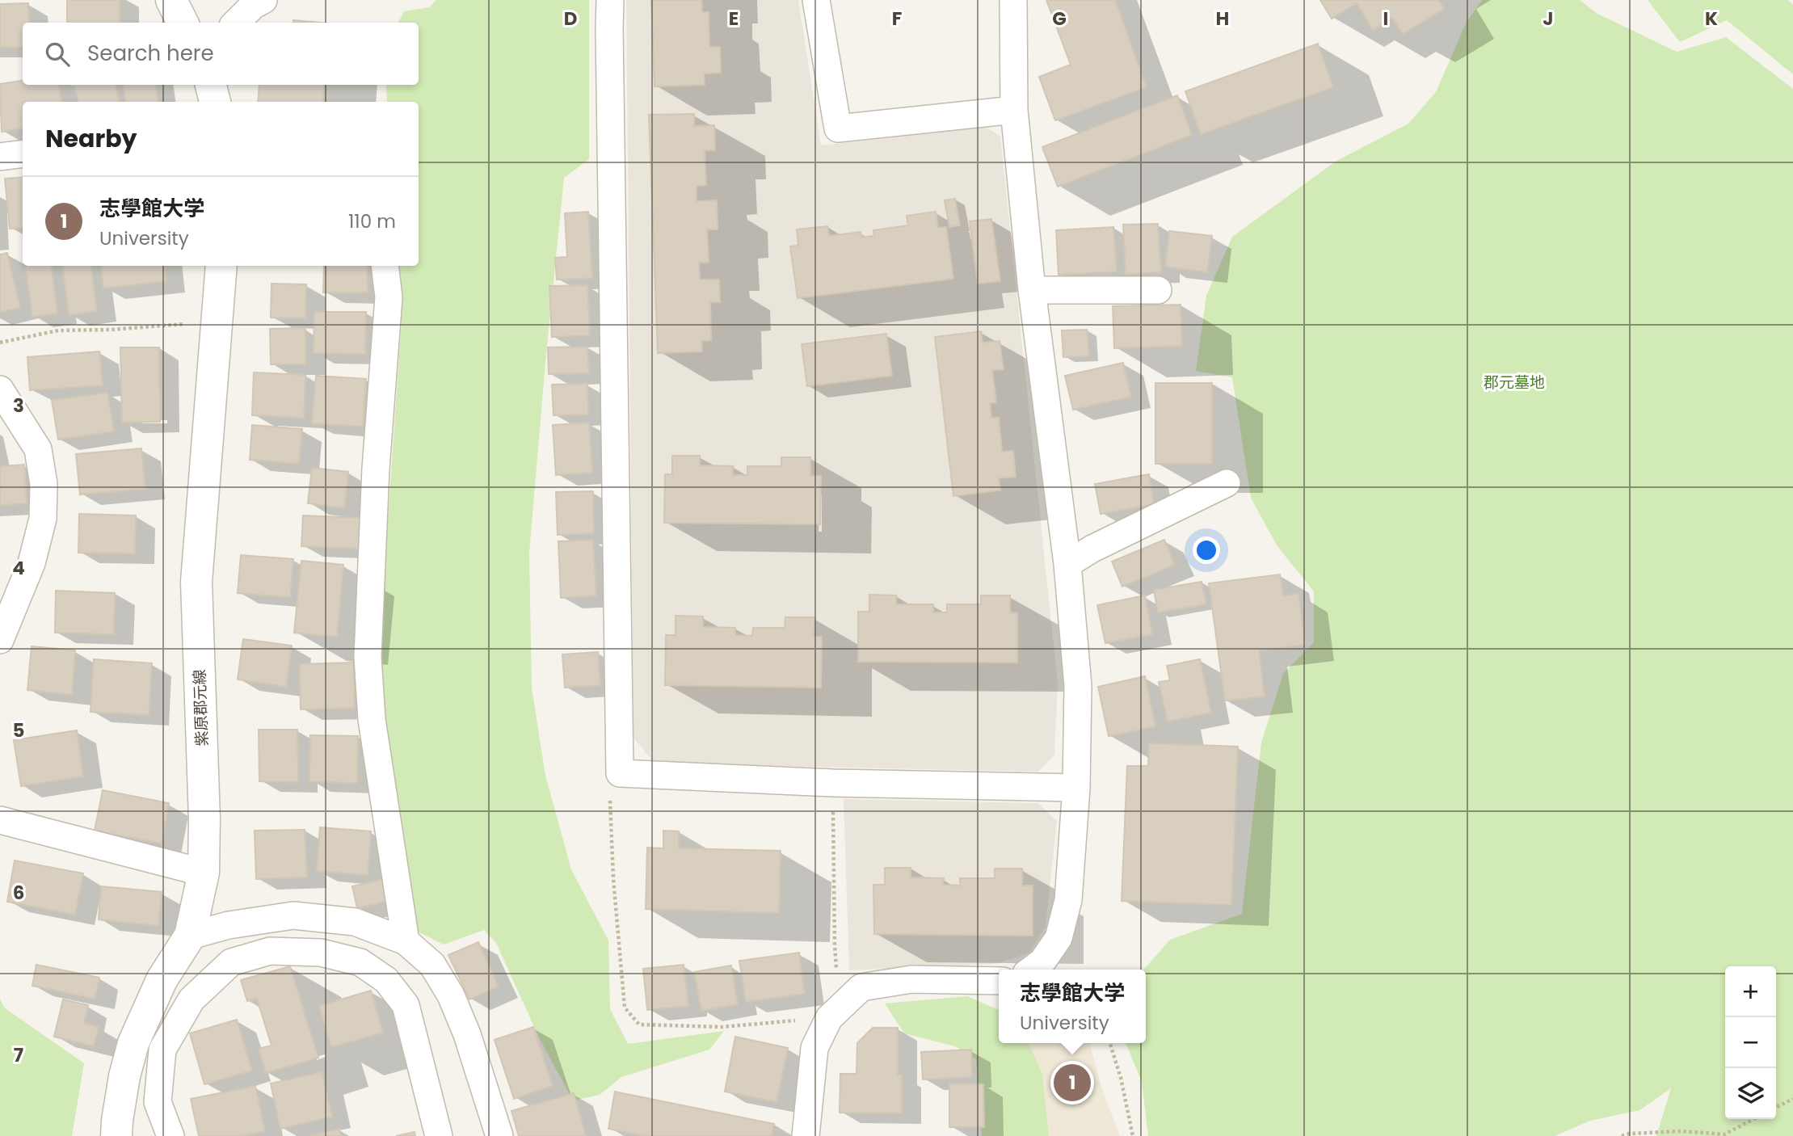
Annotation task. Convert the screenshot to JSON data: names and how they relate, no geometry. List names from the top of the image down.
{
  "streets": {
    "street": ["紫原郡元線"]
  },
  "parks": ["郡元墓地"],
  "page": {
    "search": "Search here",
    "heading": "Nearby",
    "list": [
      {
        "mark": "1",
        "name": "志學館大学",
        "note": "University",
        "value": "110 m"
      }
    ],
    "map_buttons": ["+", "−"],
    "popup": ["志學館大学", "University"],
    "pins": "1"
  },
  "grid": {
    "columns": [
      "D",
      "E",
      "F",
      "G",
      "H",
      "I",
      "J",
      "K"
    ],
    "rows": [
      "3",
      "4",
      "5",
      "6",
      "7"
    ]
  }
}
